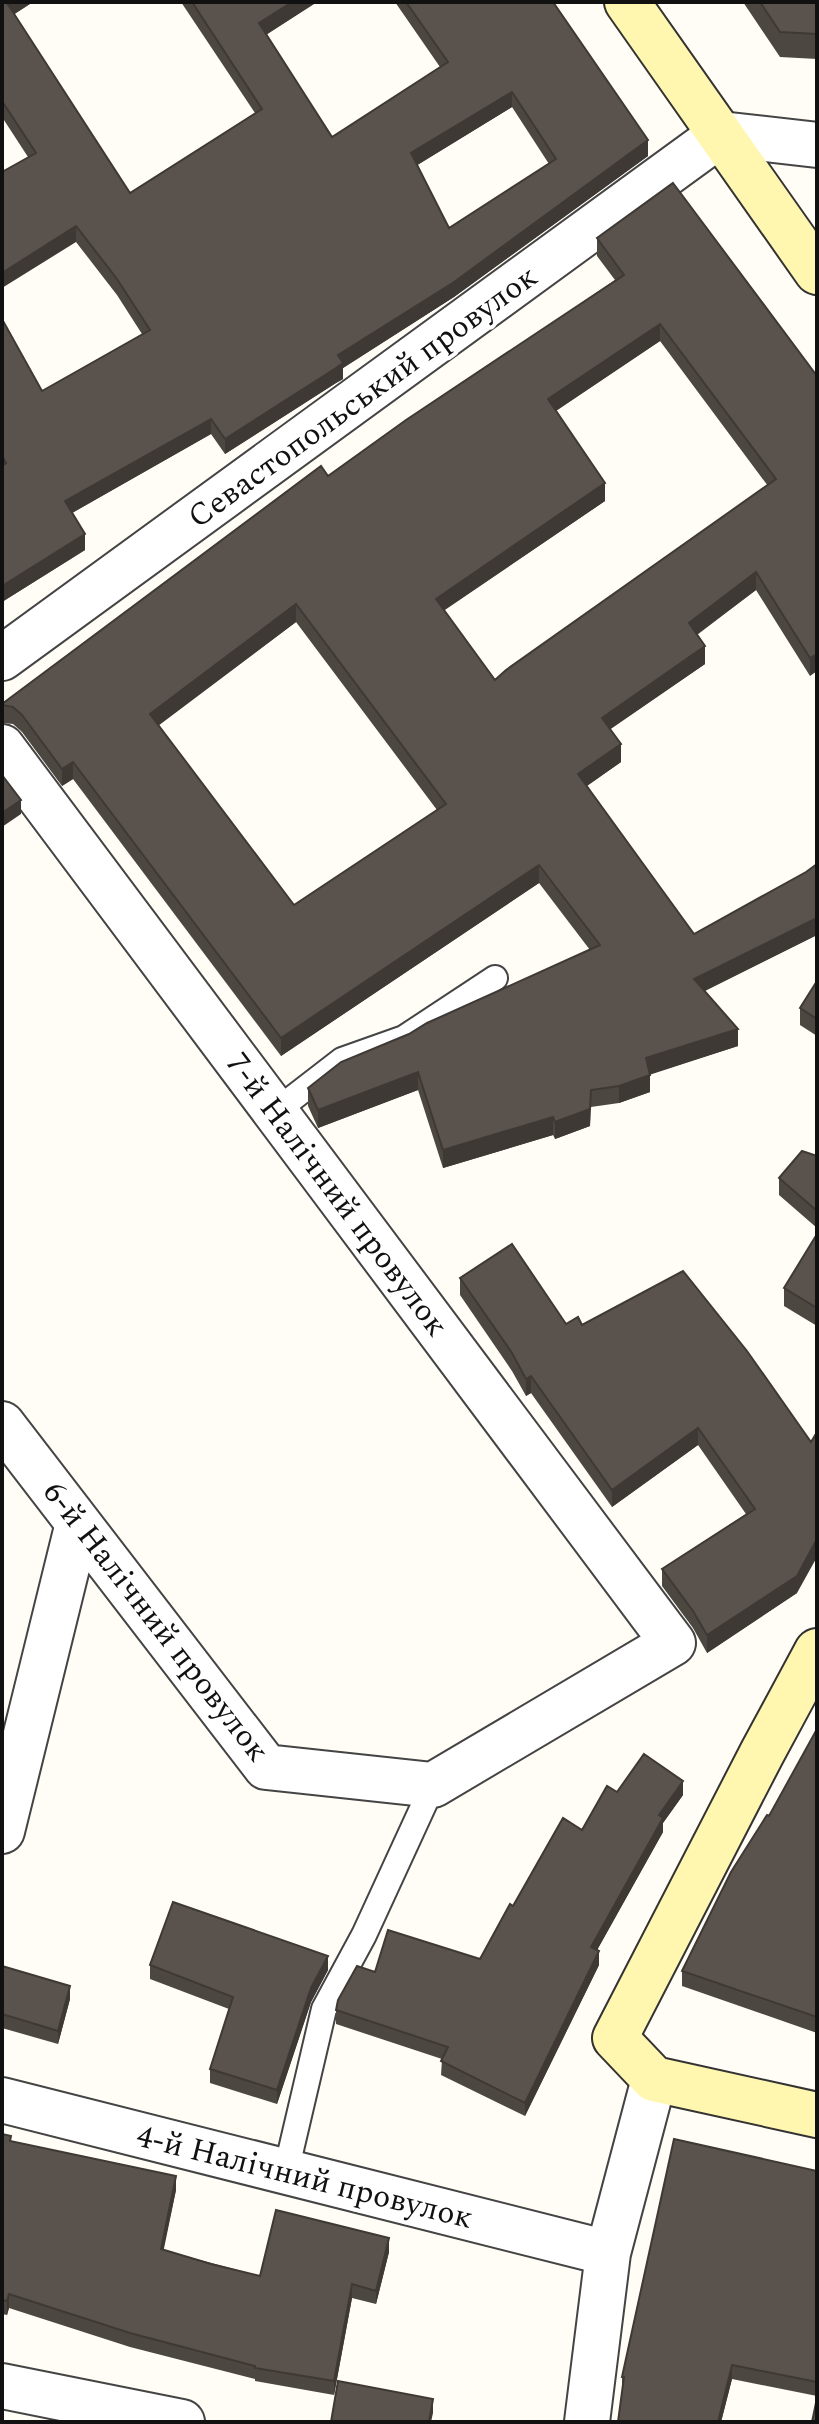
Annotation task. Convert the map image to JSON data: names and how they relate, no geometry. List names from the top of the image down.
{
  "streets": {
    "street": [
      "Севастопольський провулок",
      "7-й Налічний провулок",
      "6-й Налічний провулок",
      "4-й Налічний провулок"
    ]
  },
  "crossings": [
    ["7-й Налічний провулок", "6-й Налічний провулок"]
  ]
}
